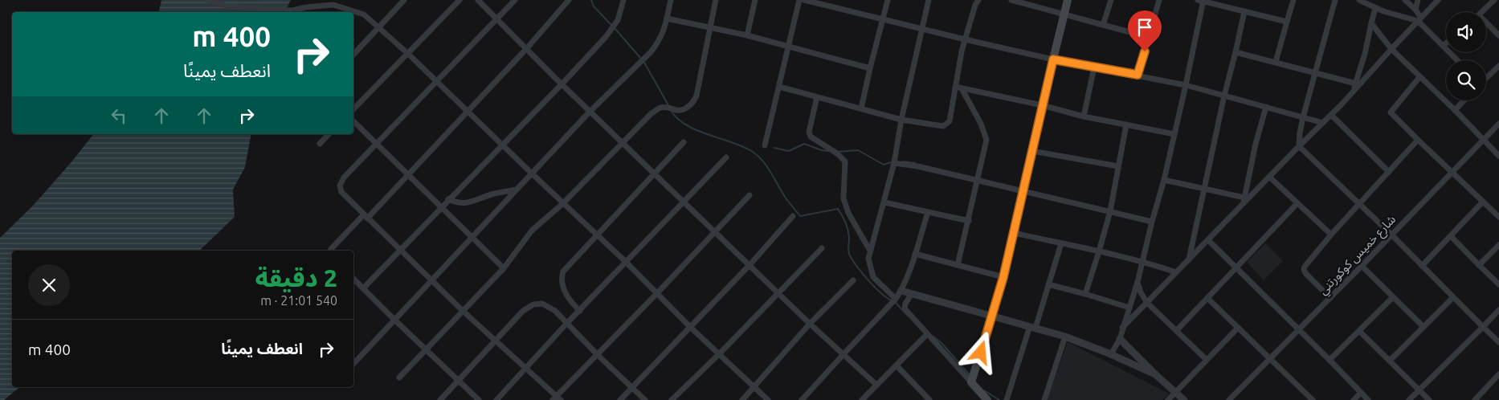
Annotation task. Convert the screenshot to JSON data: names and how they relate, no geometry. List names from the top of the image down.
{
  "streets": {
    "street": ["شارع خميس كوكورتني"]
  },
  "page": {
    "turn": ["400 m", "انعطف يمينًا"],
    "heading": ["2 دقيقة", "540 m · 21:01"],
    "list": [
      {
        "name": "انعطف يمينًا",
        "value": "400 m"
      }
    ]
  }
}
